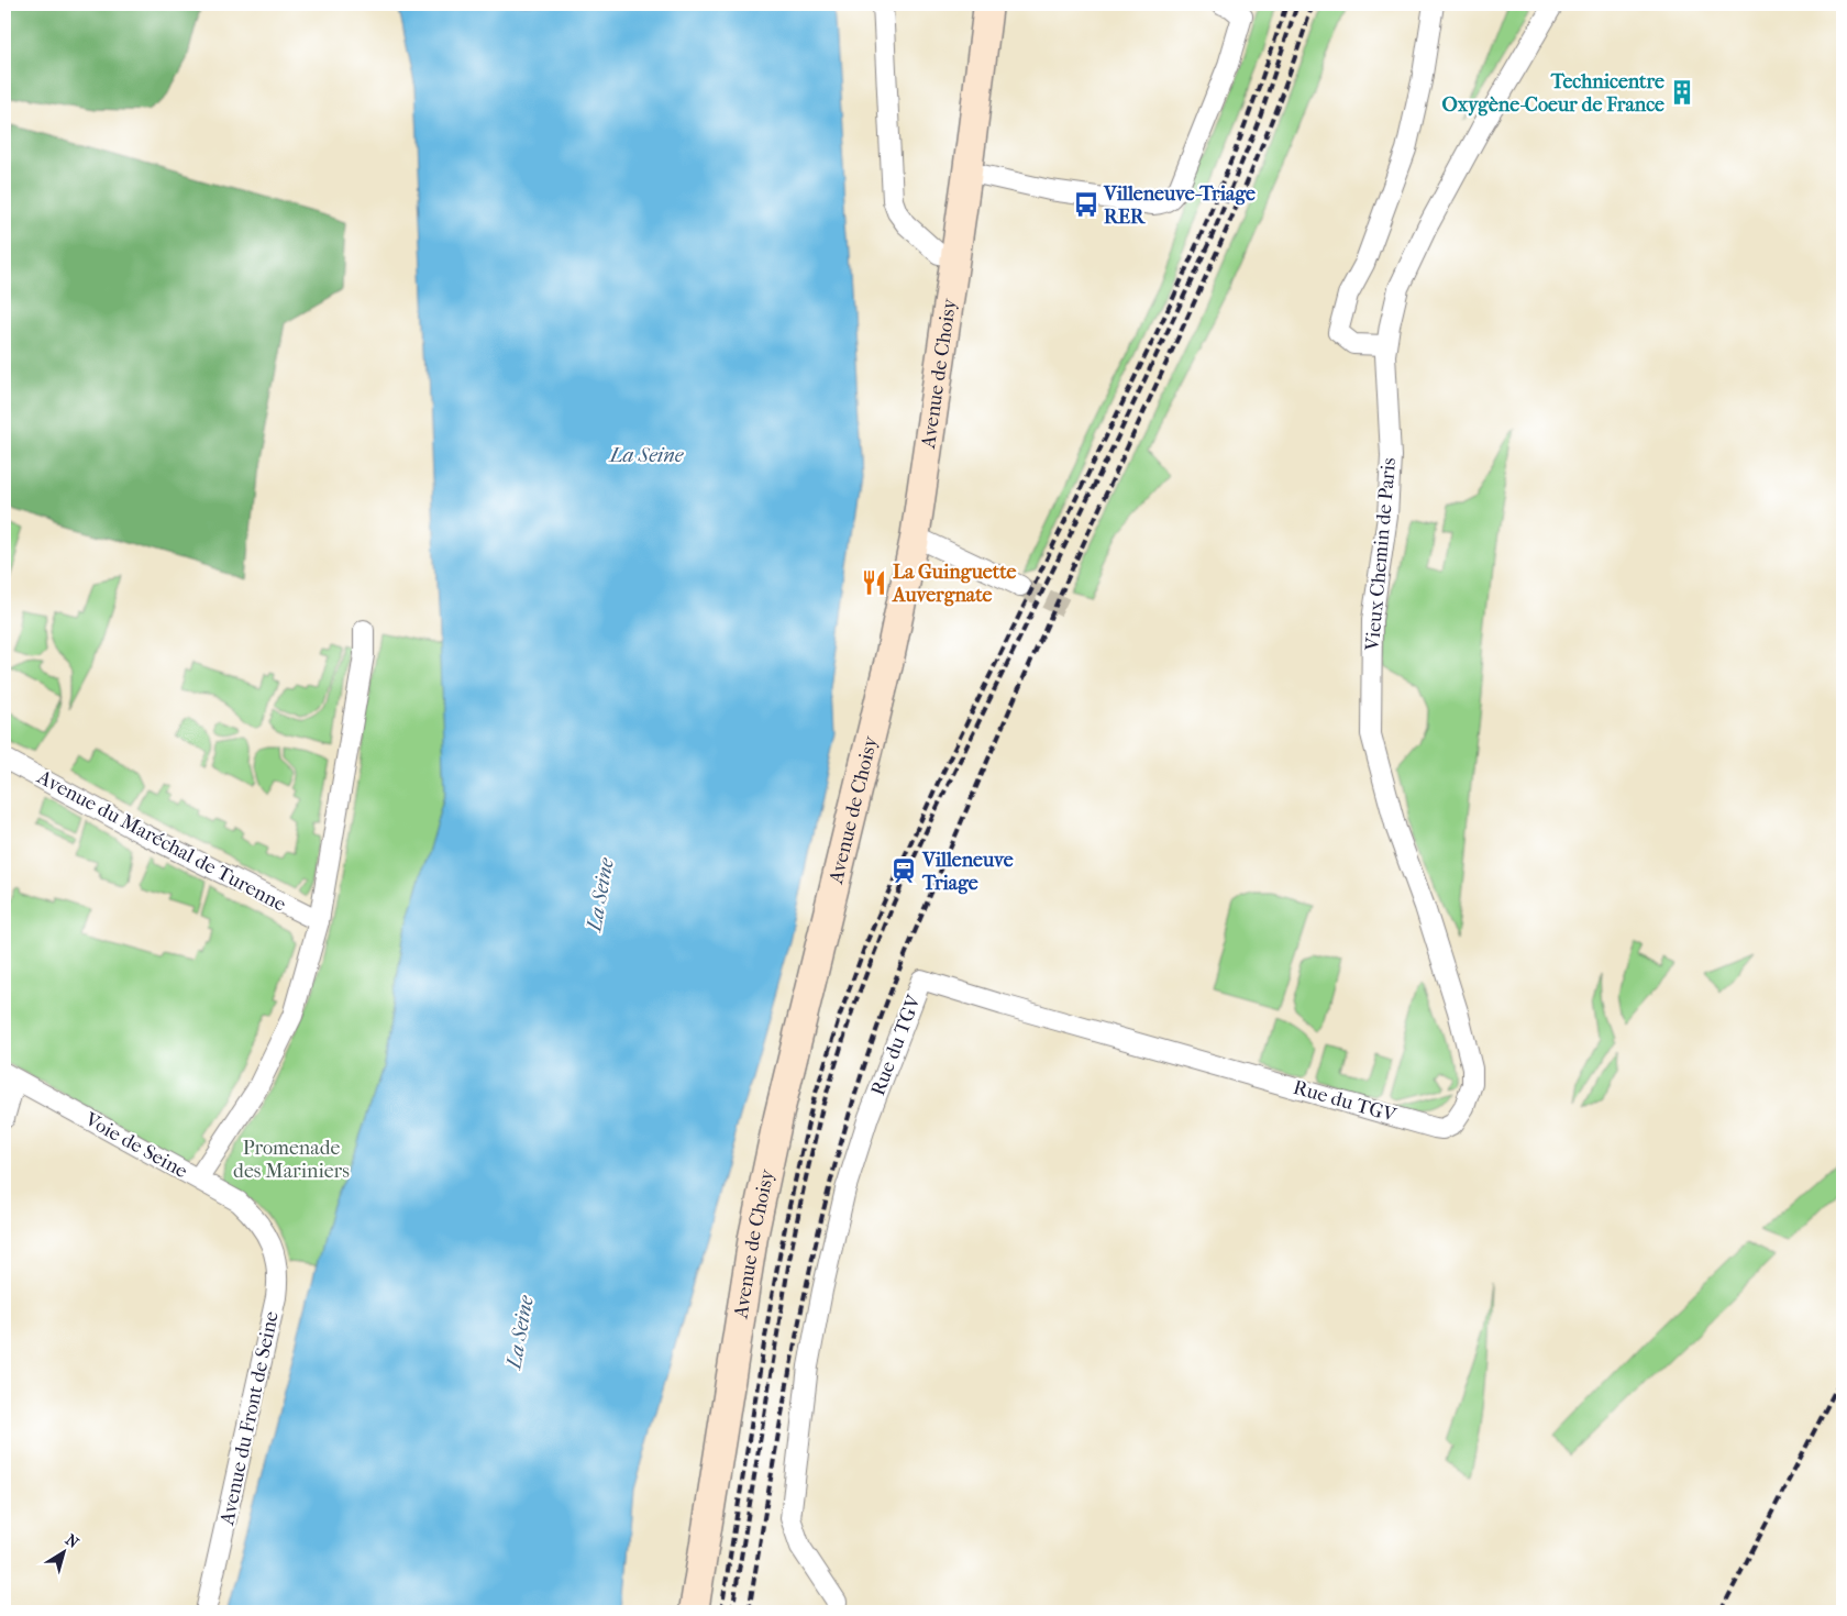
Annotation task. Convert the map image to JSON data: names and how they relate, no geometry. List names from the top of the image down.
{
  "streets": {
    "main road": ["Avenue de Choisy"],
    "street": [
      "Vieux Chemin de Paris",
      "Avenue du Maréchal de Turenne",
      "Rue du TGV",
      "Voie de Seine",
      "Avenue du Front de Seine"
    ]
  },
  "crossings": [
    ["Vieux Chemin de Paris", "Rue du TGV"],
    ["Voie de Seine", "Avenue du Front de Seine"]
  ],
  "water": ["La Seine"],
  "parks": ["Promenade des Mariniers"],
  "places": {
    "building": ["Technicentre Oxygène-Coeur de France"],
    "bus stop": ["Villeneuve-Triage RER"],
    "restaurant": ["La Guinguette Auvergnate"],
    "station": ["Villeneuve Triage"]
  },
  "north": "top right"
}
